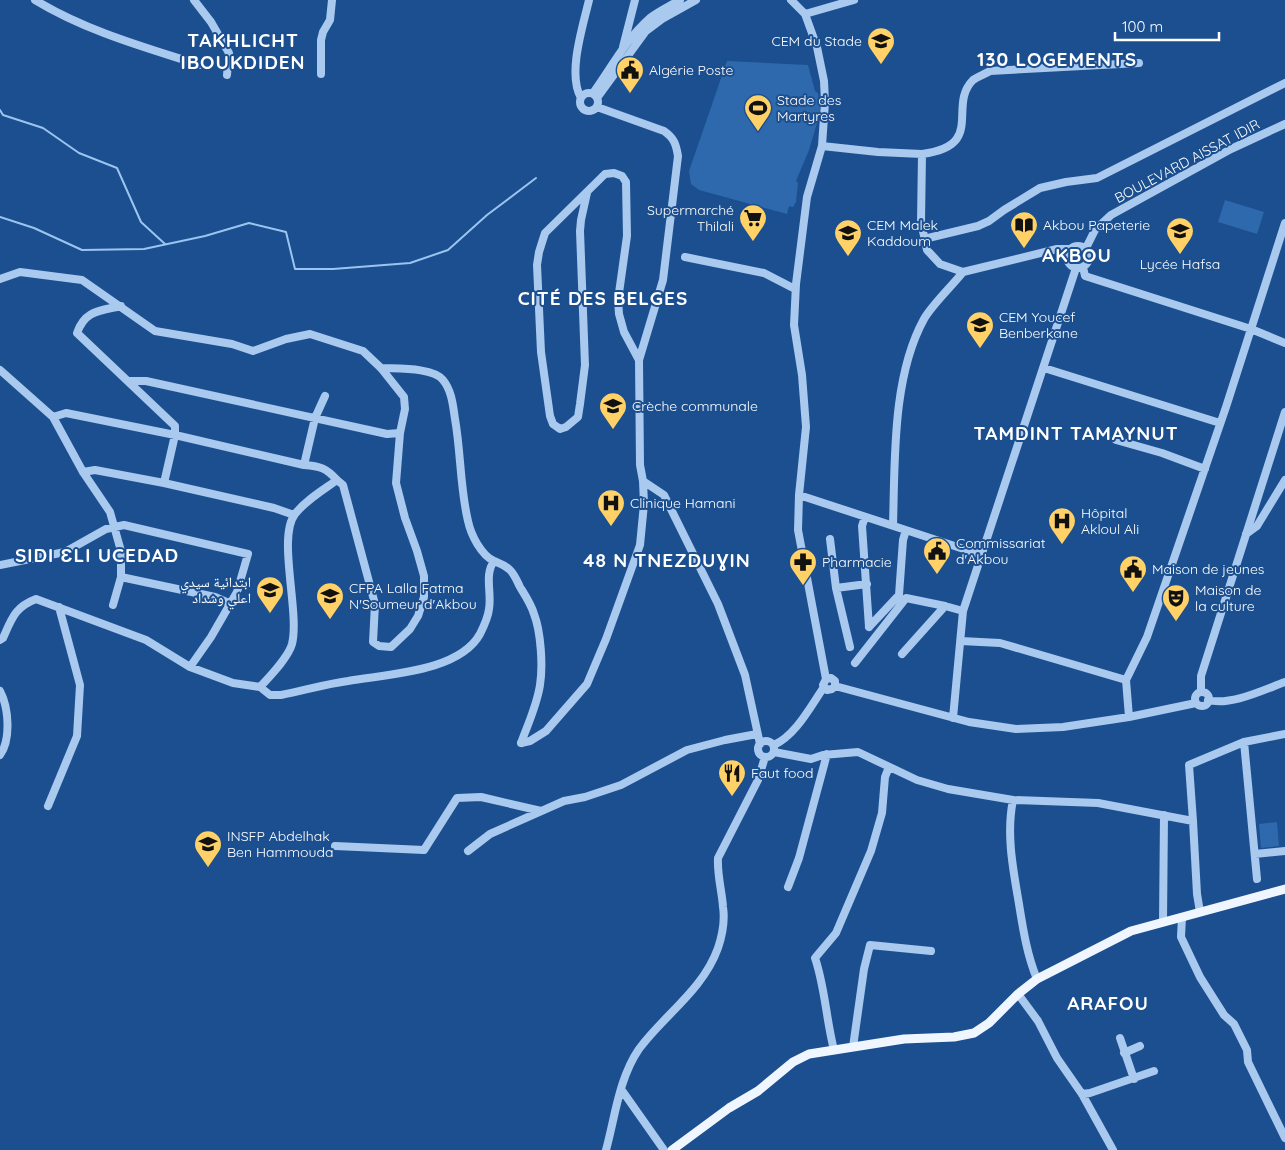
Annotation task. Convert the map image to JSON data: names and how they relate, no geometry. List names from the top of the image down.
{
  "streets": {
    "street": ["BOULEVARD AISSAT IDIR"]
  },
  "districts": [
    "TAKHLICHT IBOUKDIDEN",
    "130 LOGEMENTS",
    "AKBOU",
    "CITÉ DES BELGES",
    "TAMDINT TAMAYNUT",
    "SIDI ƐLI UCEDAD",
    "48 N TNEZDUƔIN",
    "ARAFOU"
  ],
  "places": {
    "school or university": [
      "CEM du Stade",
      "Lycée Hafsa",
      "CEM Malek Kaddoum",
      "CEM Youcef Benberkane",
      "Crèche communale",
      "ابتدائية سيدي اعلي وشداد",
      "CFPA Lalla Fatma N'Soumeur d'Akbou",
      "INSFP Abdelhak Ben Hammouda"
    ],
    "public building": ["Algérie Poste", "Commissariat d'Akbou", "Maison de jeunes"],
    "sports": ["Stade des Martyres"],
    "supermarket": ["Supermarché Thilali"],
    "library": ["Akbou Papeterie"],
    "hospital": ["Clinique Hamani", "Hôpital Akloul Ali"],
    "pharmacy": ["Pharmacie"],
    "theatre": ["Maison de la culture"],
    "restaurant": ["Faut food"]
  },
  "scale_bar": "100 m"
}
